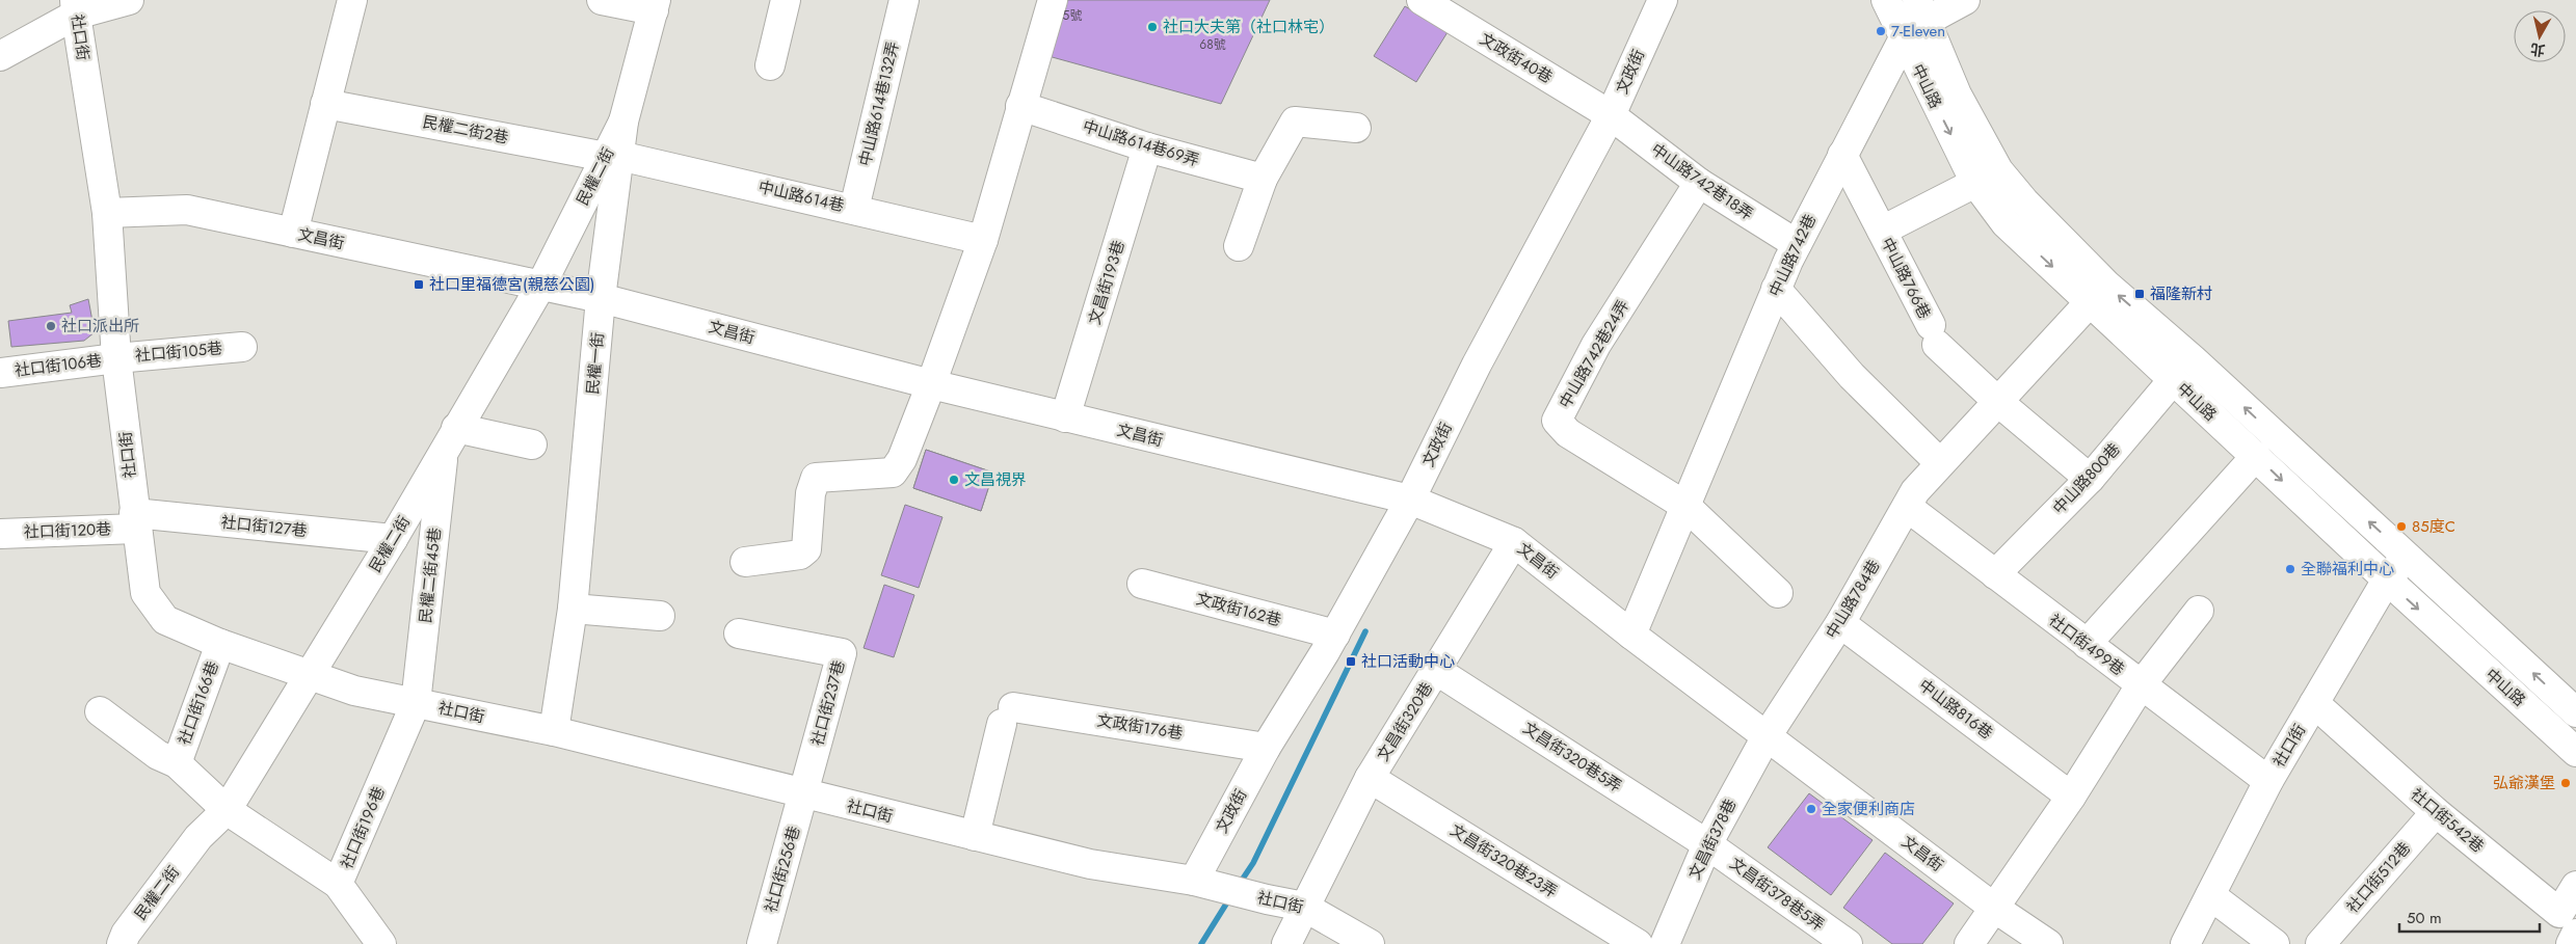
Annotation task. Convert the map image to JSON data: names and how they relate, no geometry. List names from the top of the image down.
{
  "streets": {
    "street": [
      "社口街",
      "文政街40巷",
      "文政街",
      "中山路",
      "中山路614巷132弄",
      "民權二街2巷",
      "中山路614巷69弄",
      "民權二街",
      "中山路742巷18弄",
      "中山路614巷",
      "文昌街",
      "中山路742巷",
      "中山路766巷",
      "文昌街193巷",
      "社口街105巷",
      "中山路742巷24弄",
      "民權一街",
      "社口街106巷",
      "中山路800巷",
      "社口街127巷",
      "社口街120巷",
      "民權二街45巷",
      "中山路784巷",
      "文政街162巷",
      "社口街499巷",
      "社口街166巷",
      "社口街237巷",
      "中山路816巷",
      "文昌街320巷",
      "文政街176巷",
      "文昌街320巷5弄",
      "社口街542巷",
      "社口街196巷",
      "文昌街378巷",
      "文昌街320巷23弄",
      "社口街256巷",
      "社口街512巷",
      "文昌街378巷5弄"
    ]
  },
  "crossings": [
    ["社口街", "文政街"],
    ["社口街", "中山路"],
    ["社口街", "民權二街"],
    ["社口街", "文昌街"],
    ["社口街", "社口街105巷"],
    ["社口街", "民權一街"],
    ["社口街", "社口街106巷"],
    ["社口街", "社口街127巷"],
    ["社口街", "社口街120巷"],
    ["社口街", "民權二街45巷"],
    ["社口街", "社口街499巷"],
    ["社口街", "社口街166巷"],
    ["社口街", "社口街237巷"],
    ["社口街", "文昌街320巷"],
    ["社口街", "文政街176巷"],
    ["社口街", "社口街542巷"],
    ["社口街", "社口街196巷"],
    ["社口街", "社口街256巷"],
    ["文政街40巷", "文政街"],
    ["文政街40巷", "中山路742巷18弄"],
    ["文政街", "中山路742巷18弄"],
    ["文政街", "文昌街"],
    ["文政街", "文政街162巷"],
    ["文政街", "文政街176巷"],
    ["中山路", "中山路742巷"],
    ["中山路", "中山路766巷"],
    ["中山路", "中山路800巷"],
    ["中山路", "中山路784巷"],
    ["中山路614巷132弄", "中山路614巷"],
    ["民權二街2巷", "民權二街"],
    ["民權二街2巷", "中山路614巷"],
    ["民權二街2巷", "民權一街"],
    ["中山路614巷69弄", "文昌街193巷"],
    ["民權二街", "中山路614巷"],
    ["民權二街", "文昌街"],
    ["民權二街", "民權一街"],
    ["民權二街", "社口街127巷"],
    ["民權二街", "民權二街45巷"],
    ["中山路742巷18弄", "中山路742巷"],
    ["中山路742巷18弄", "中山路742巷24弄"],
    ["中山路614巷", "民權一街"],
    ["文昌街", "中山路742巷"],
    ["文昌街", "文昌街193巷"],
    ["文昌街", "民權一街"],
    ["文昌街", "中山路784巷"],
    ["文昌街", "文昌街320巷"],
    ["文昌街", "文昌街378巷"],
    ["中山路742巷", "中山路766巷"],
    ["中山路742巷", "中山路742巷24弄"],
    ["中山路766巷", "中山路784巷"],
    ["社口街105巷", "社口街106巷"],
    ["中山路800巷", "社口街499巷"],
    ["社口街127巷", "社口街120巷"],
    ["民權二街45巷", "社口街196巷"],
    ["中山路784巷", "社口街499巷"],
    ["中山路784巷", "中山路816巷"],
    ["中山路784巷", "文昌街378巷"],
    ["社口街237巷", "社口街256巷"],
    ["文昌街320巷", "文昌街320巷5弄"],
    ["文昌街320巷", "文昌街320巷23弄"],
    ["文昌街320巷5弄", "文昌街378巷"],
    ["文昌街320巷5弄", "文昌街378巷5弄"],
    ["社口街542巷", "社口街512巷"],
    ["文昌街378巷", "文昌街378巷5弄"]
  ],
  "places": {
    "other": [
      "社口大夫第（社口林宅）",
      "7-Eleven",
      "社口派出所",
      "文昌視界",
      "85度C",
      "全聯福利中心",
      "弘爺漢堡",
      "全家便利商店"
    ],
    "transit": ["社口里福德宮(親慈公園)", "福隆新村", "社口活動中心"]
  },
  "house_numbers": ["5號", "68號"],
  "scale_bar": "50 m",
  "north": "bottom"
}
